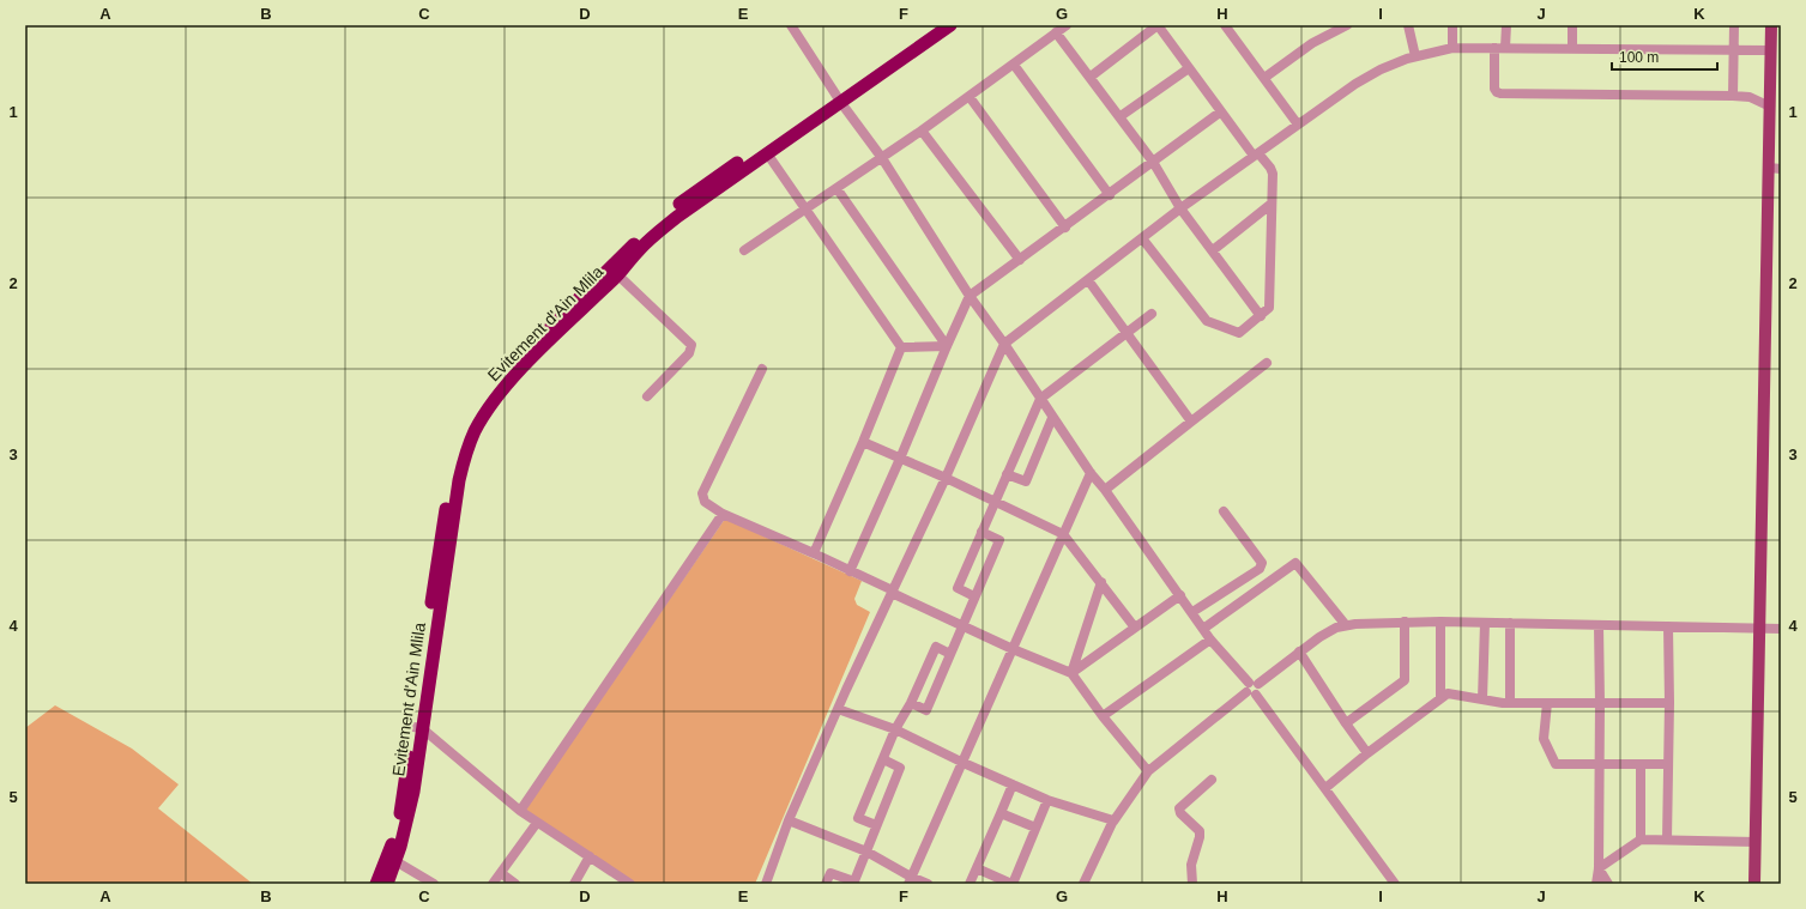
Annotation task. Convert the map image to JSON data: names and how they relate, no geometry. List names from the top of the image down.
{
  "streets": {
    "highway": ["Evitement d'Ain Mlila"]
  },
  "scale_bar": "100 m",
  "grid": {
    "columns": [
      "A",
      "B",
      "C",
      "D",
      "E",
      "F",
      "G",
      "H",
      "I",
      "J",
      "K"
    ],
    "rows": [
      "1",
      "2",
      "3",
      "4",
      "5"
    ]
  }
}
